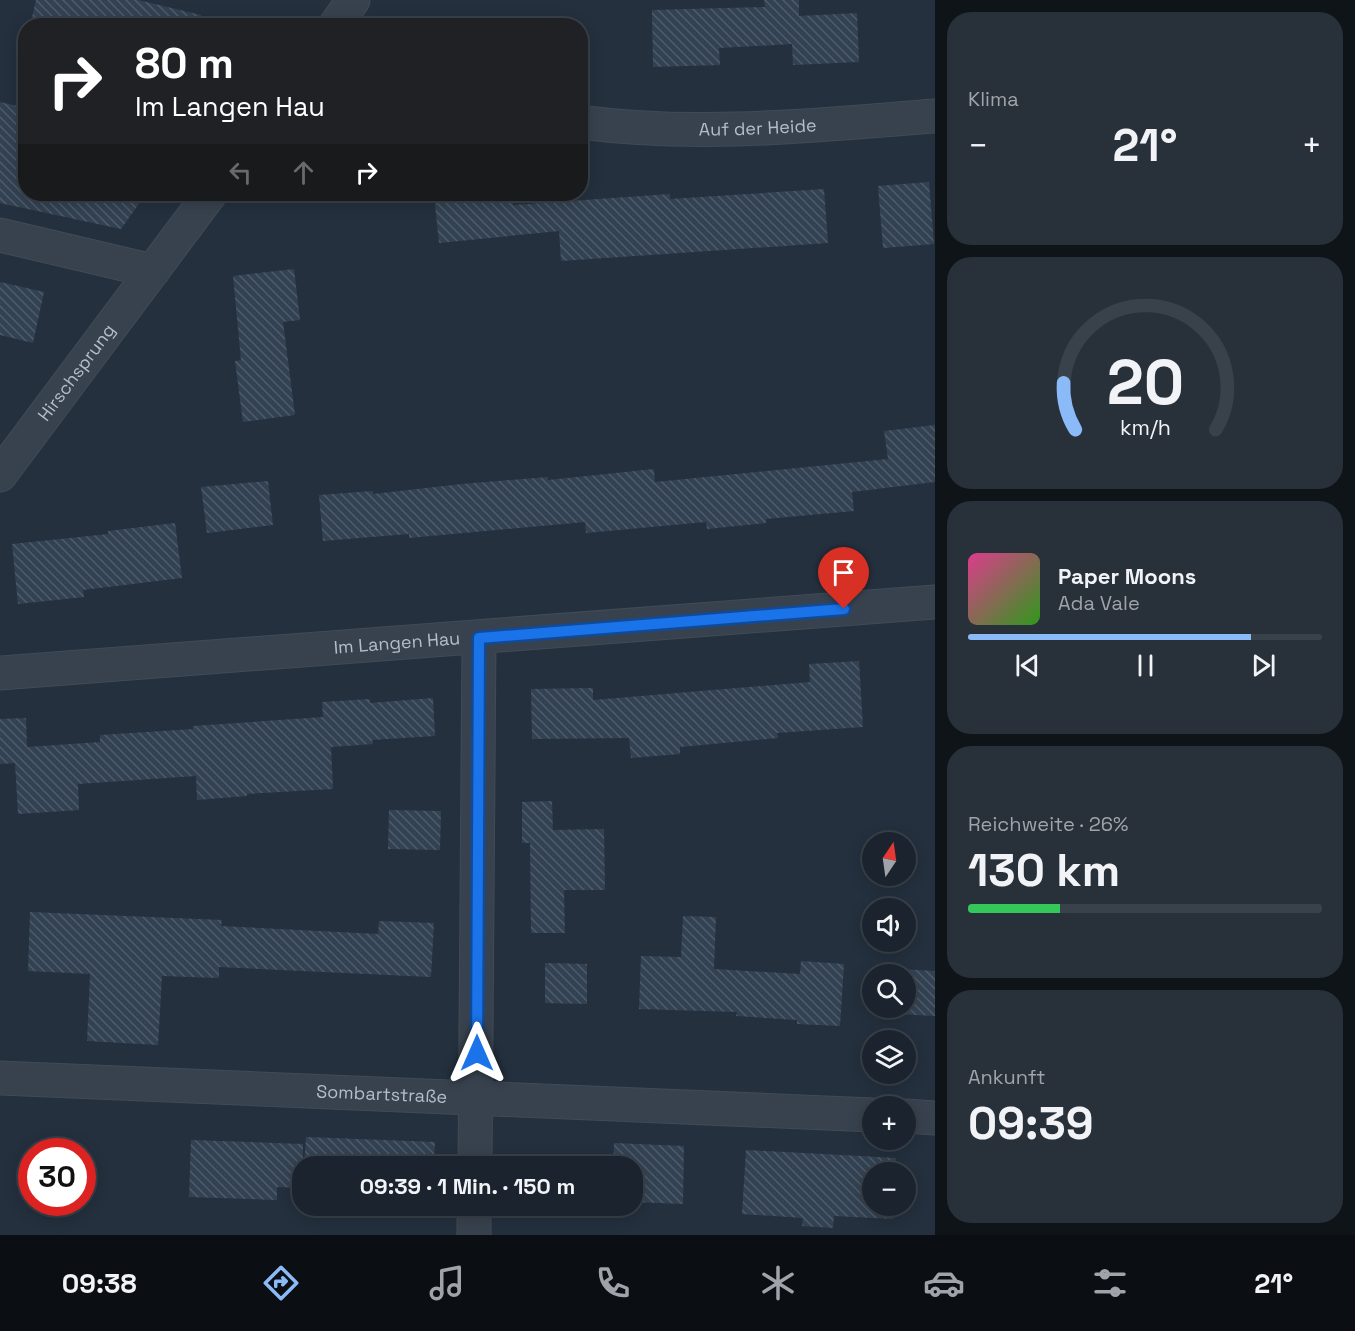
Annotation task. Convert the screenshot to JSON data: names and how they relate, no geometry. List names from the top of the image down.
{
  "streets": {
    "street": [
      "Auf der Heide",
      "Hirschsprung",
      "Im Langen Hau",
      "Sombartstraße"
    ]
  },
  "north": "top",
  "page": {
    "tile": [
      "Klima",
      ["Reichweite · 26%", "130 km"],
      ["Ankunft", "09:39"]
    ],
    "turn": ["80 m", "Im Langen Hau"],
    "heat": ["−", "21°", "+"],
    "song": ["Paper Moons", "Ada Vale"],
    "map_buttons": ["+", "−"],
    "limit": "30",
    "trip": "09:39 · 1 Min. · 150 m",
    "tabs": ["09:38", "21°"],
    "gauge": ["20", "km/h"]
  }
}
